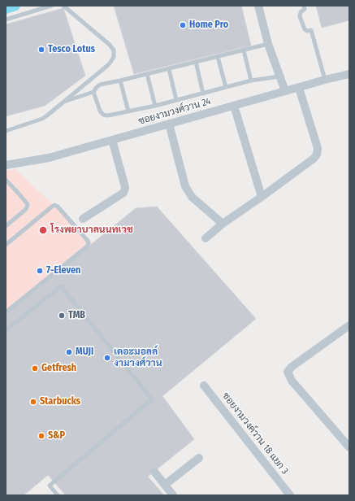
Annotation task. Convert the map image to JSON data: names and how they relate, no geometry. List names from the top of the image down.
{
  "streets": {
    "street": ["ซอยงามวงศ์วาน 24", "ซอยงามวงค์วาน 18 แยก 3"]
  },
  "places": [
    "Home Pro",
    "Tesco Lotus",
    "โรงพยาบาลนนทเวช",
    "7-Eleven",
    "TMB",
    "MUJI",
    "เดอะมอลล์ งามวงศ์วาน",
    "Getfresh",
    "Starbucks",
    "S&P"
  ]
}
